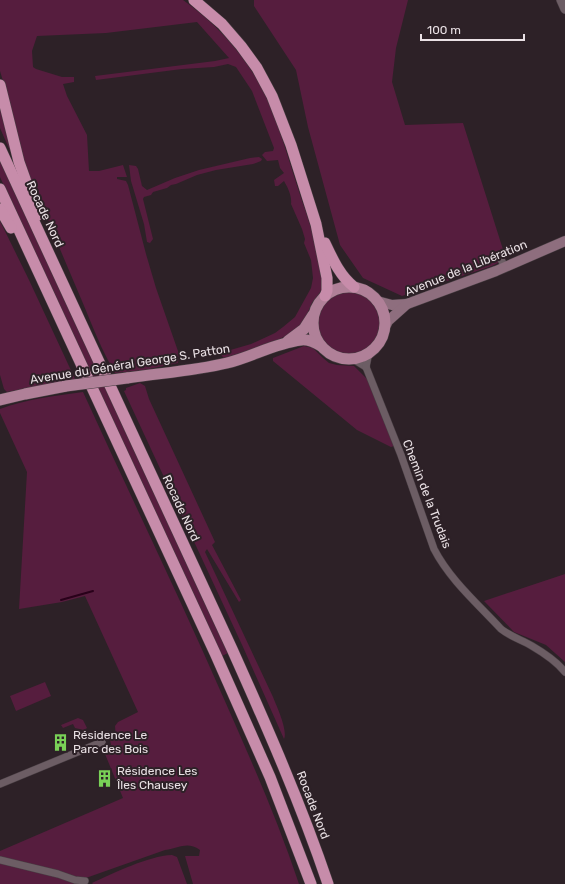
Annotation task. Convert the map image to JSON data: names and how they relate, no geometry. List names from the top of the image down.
{
  "streets": {
    "highway": ["Rocade Nord"],
    "main road": ["Avenue de la Libération", "Avenue du Général George S. Patton"],
    "street": ["Chemin de la Trudais"]
  },
  "crossings": [
    ["Avenue de la Libération", "Avenue du Général George S. Patton"]
  ],
  "places": {
    "building": ["Résidence Le Parc des Bois", "Résidence Les Îles Chausey"]
  },
  "scale_bar": "100 m"
}
